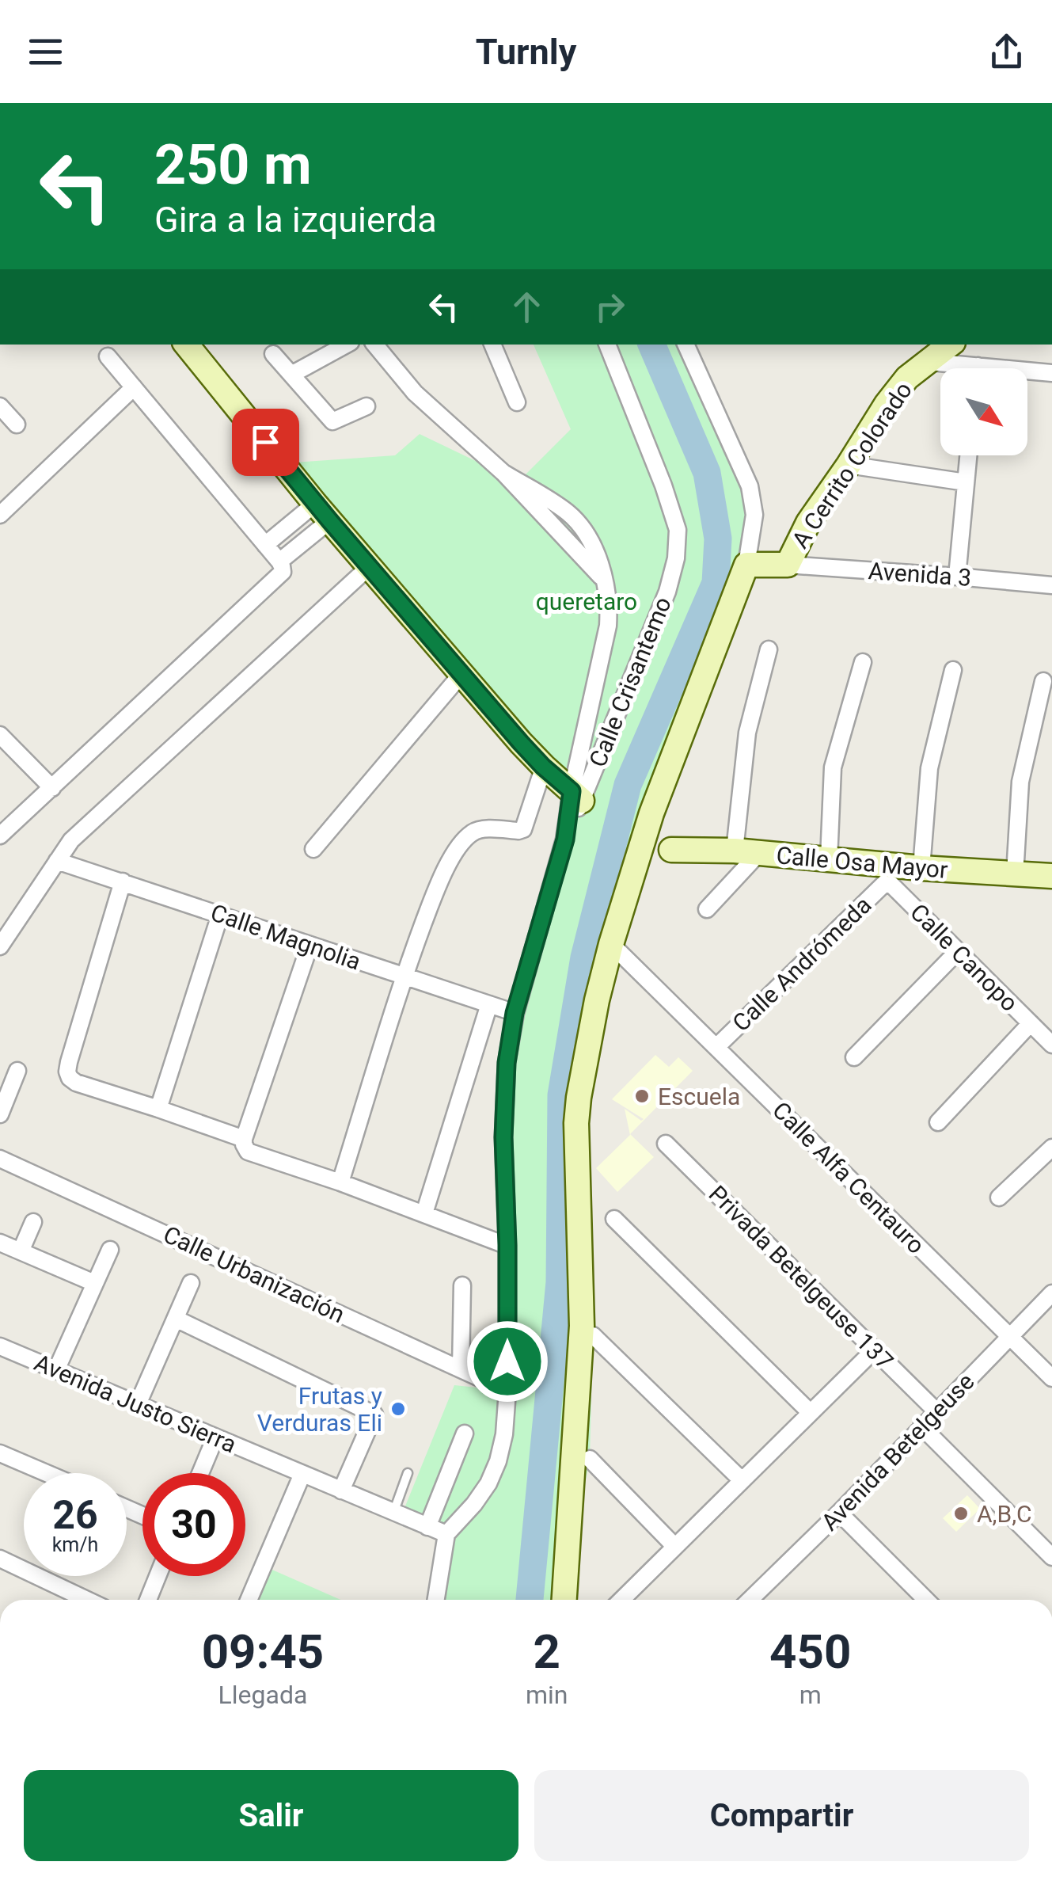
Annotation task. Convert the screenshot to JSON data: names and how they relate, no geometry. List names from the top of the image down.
{
  "streets": {
    "main road": ["A Cerrito Colorado", "Calle Osa Mayor"],
    "street": [
      "Avenida 3",
      "Calle Crisantemo",
      "Calle Magnolia",
      "Calle Canopo",
      "Calle Andrómeda",
      "Calle Alfa Centauro",
      "Calle Urbanización",
      "Privada Betelgeuse 137",
      "Avenida Justo Sierra",
      "Avenida Betelgeuse"
    ]
  },
  "crossings": [
    ["A Cerrito Colorado", "Avenida 3"],
    ["Calle Osa Mayor", "Calle Canopo"],
    ["Calle Osa Mayor", "Calle Andrómeda"],
    ["Calle Canopo", "Calle Andrómeda"],
    ["Calle Andrómeda", "Calle Alfa Centauro"],
    ["Calle Alfa Centauro", "Avenida Betelgeuse"],
    ["Privada Betelgeuse 137", "Avenida Betelgeuse"]
  ],
  "parks": ["queretaro"],
  "places": ["Escuela", "Frutas y Verduras Eli", "A,B,C"],
  "north": "bottom right",
  "page": {
    "header": "Turnly",
    "turn": ["250 m", "Gira a la izquierda"],
    "speed": "26 km/h",
    "limit": "30",
    "eta": [
      "09:45",
      "Llegada",
      "2",
      "min",
      "450",
      "m"
    ],
    "buttons": ["Salir", "Compartir"]
  }
}
